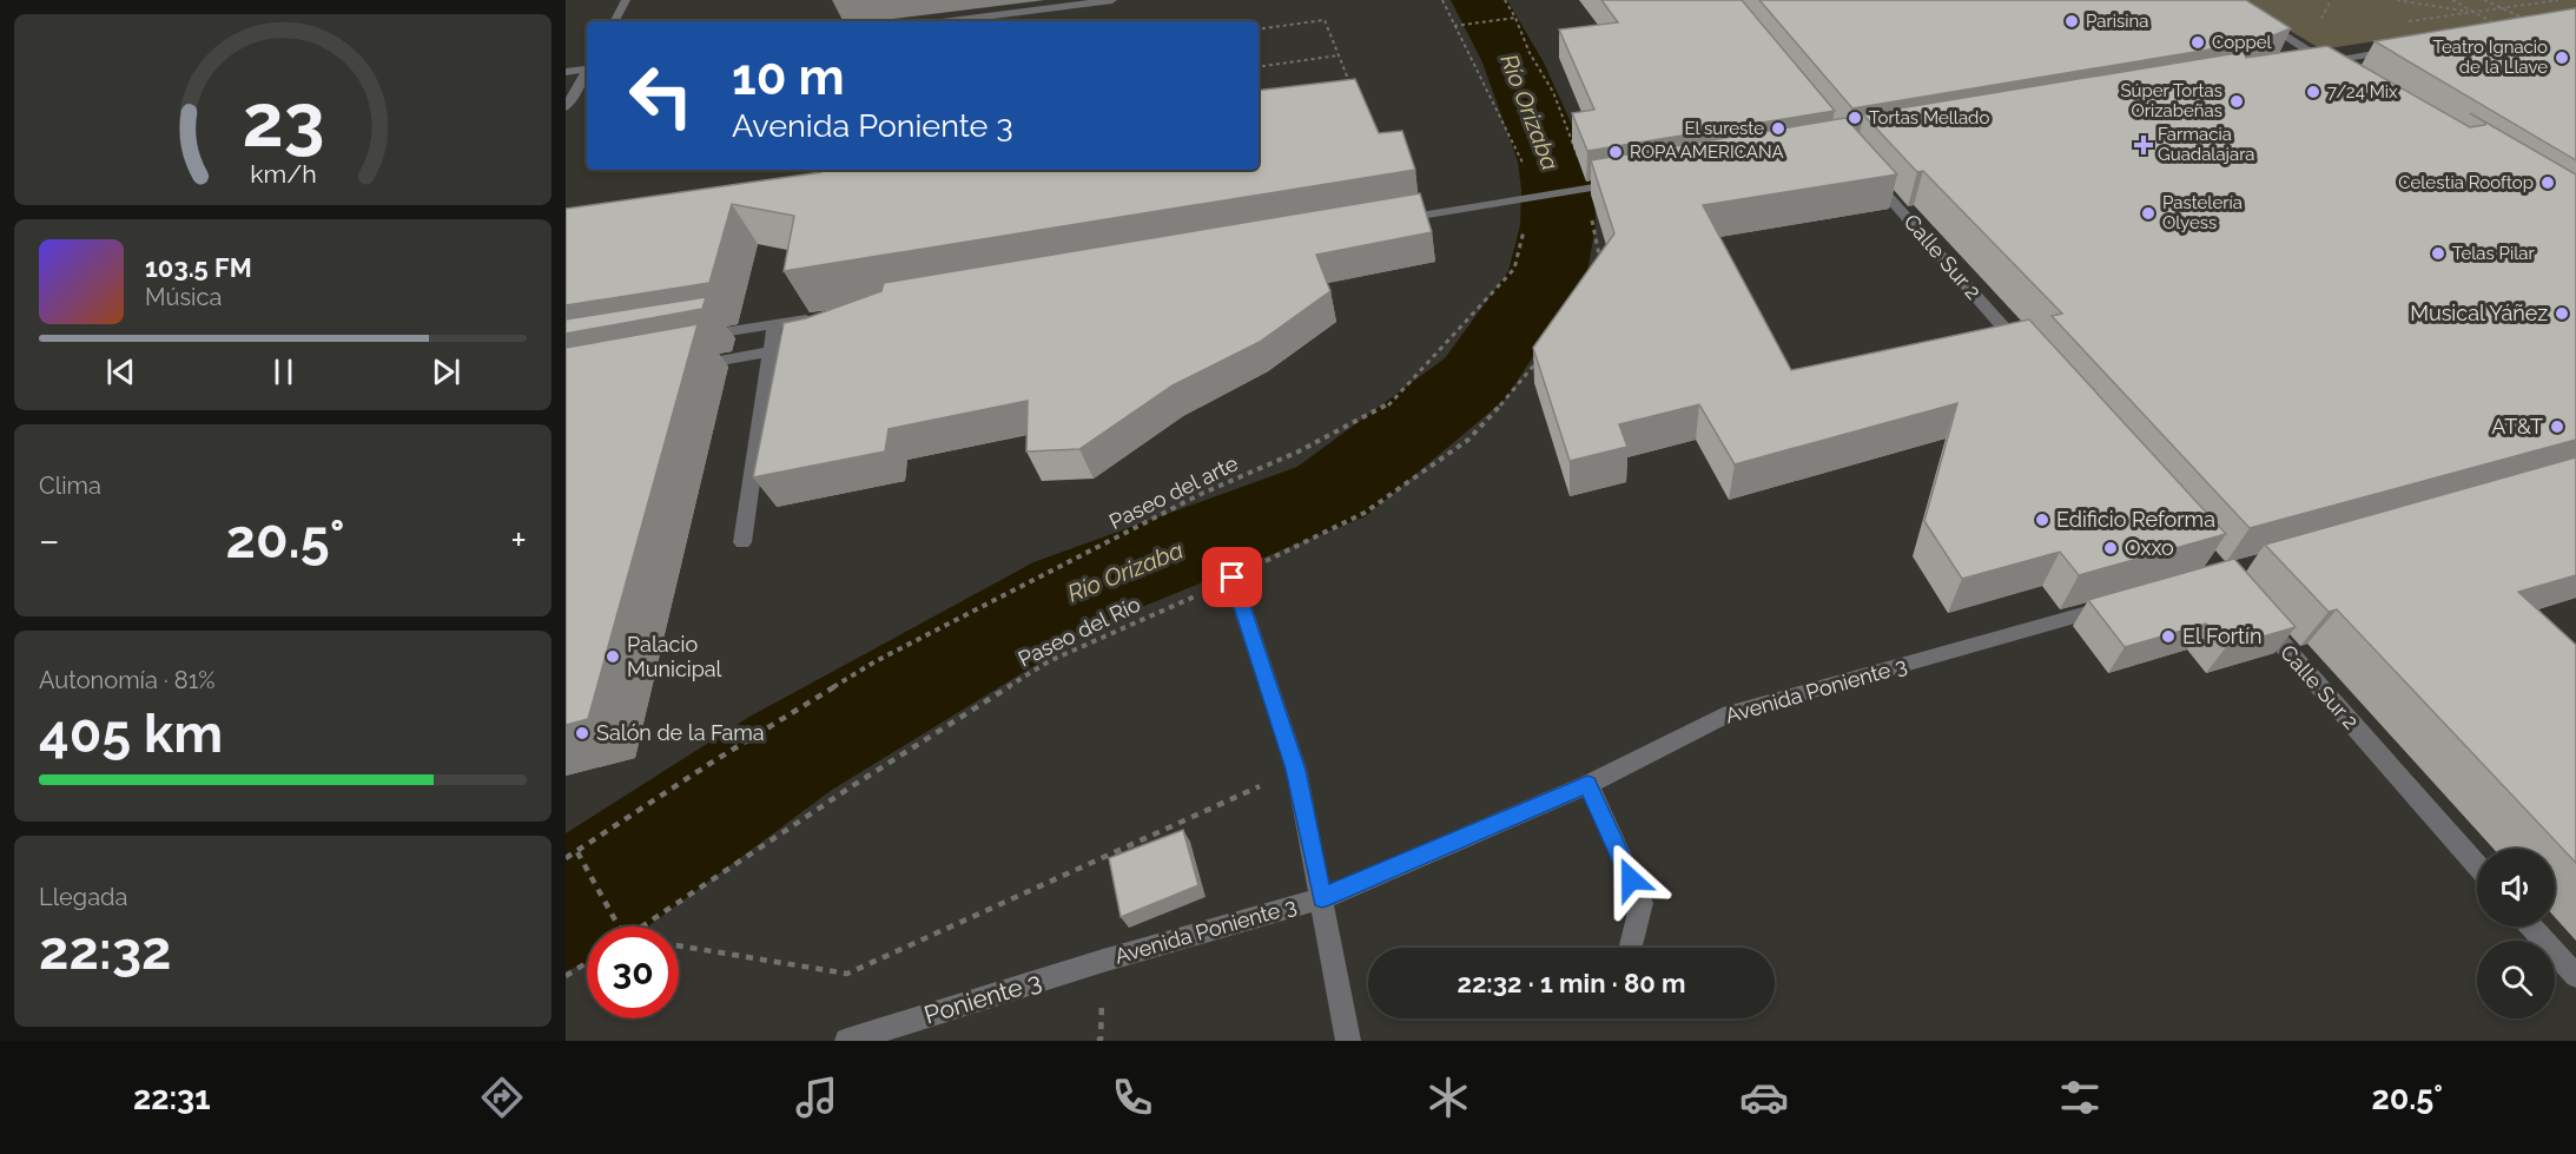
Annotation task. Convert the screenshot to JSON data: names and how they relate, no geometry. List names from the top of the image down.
{
  "streets": {
    "street": ["Calle Sur 2", "Avenida Poniente 3", "Poniente 3"],
    "path": ["Paseo del arte", "Paseo del Río"]
  },
  "crossings": [
    ["Avenida Poniente 3", "Poniente 3"]
  ],
  "water": ["Río Orizaba"],
  "places": {
    "other": [
      "Parisina",
      "Coppel",
      "Teatro Ignacio de la Llave",
      "7/24 Mix",
      "Súper Tortas Orizabeñas",
      "Tortas Mellado",
      "El sureste",
      "ROPA AMERICANA",
      "Celestia Rooftop",
      "Pastelería Olyess",
      "Telas Pilar",
      "Musical Yáñez",
      "AT&T",
      "Edificio Reforma",
      "Oxxo",
      "El Fortín",
      "Palacio Municipal",
      "Salón de la Fama"
    ],
    "health": ["Farmacia Guadalajara"]
  },
  "page": {
    "turn": ["10 m", "Avenida Poniente 3"],
    "song": ["103.5 FM", "Música"],
    "tile": [
      "Clima",
      ["Autonomía · 81%", "405 km"],
      ["Llegada", "22:32"]
    ],
    "heat": ["−", "20.5°", "+"],
    "limit": "30",
    "trip": "22:32 · 1 min · 80 m",
    "tabs": ["22:31", "20.5°"],
    "gauge": ["23", "km/h"]
  }
}
